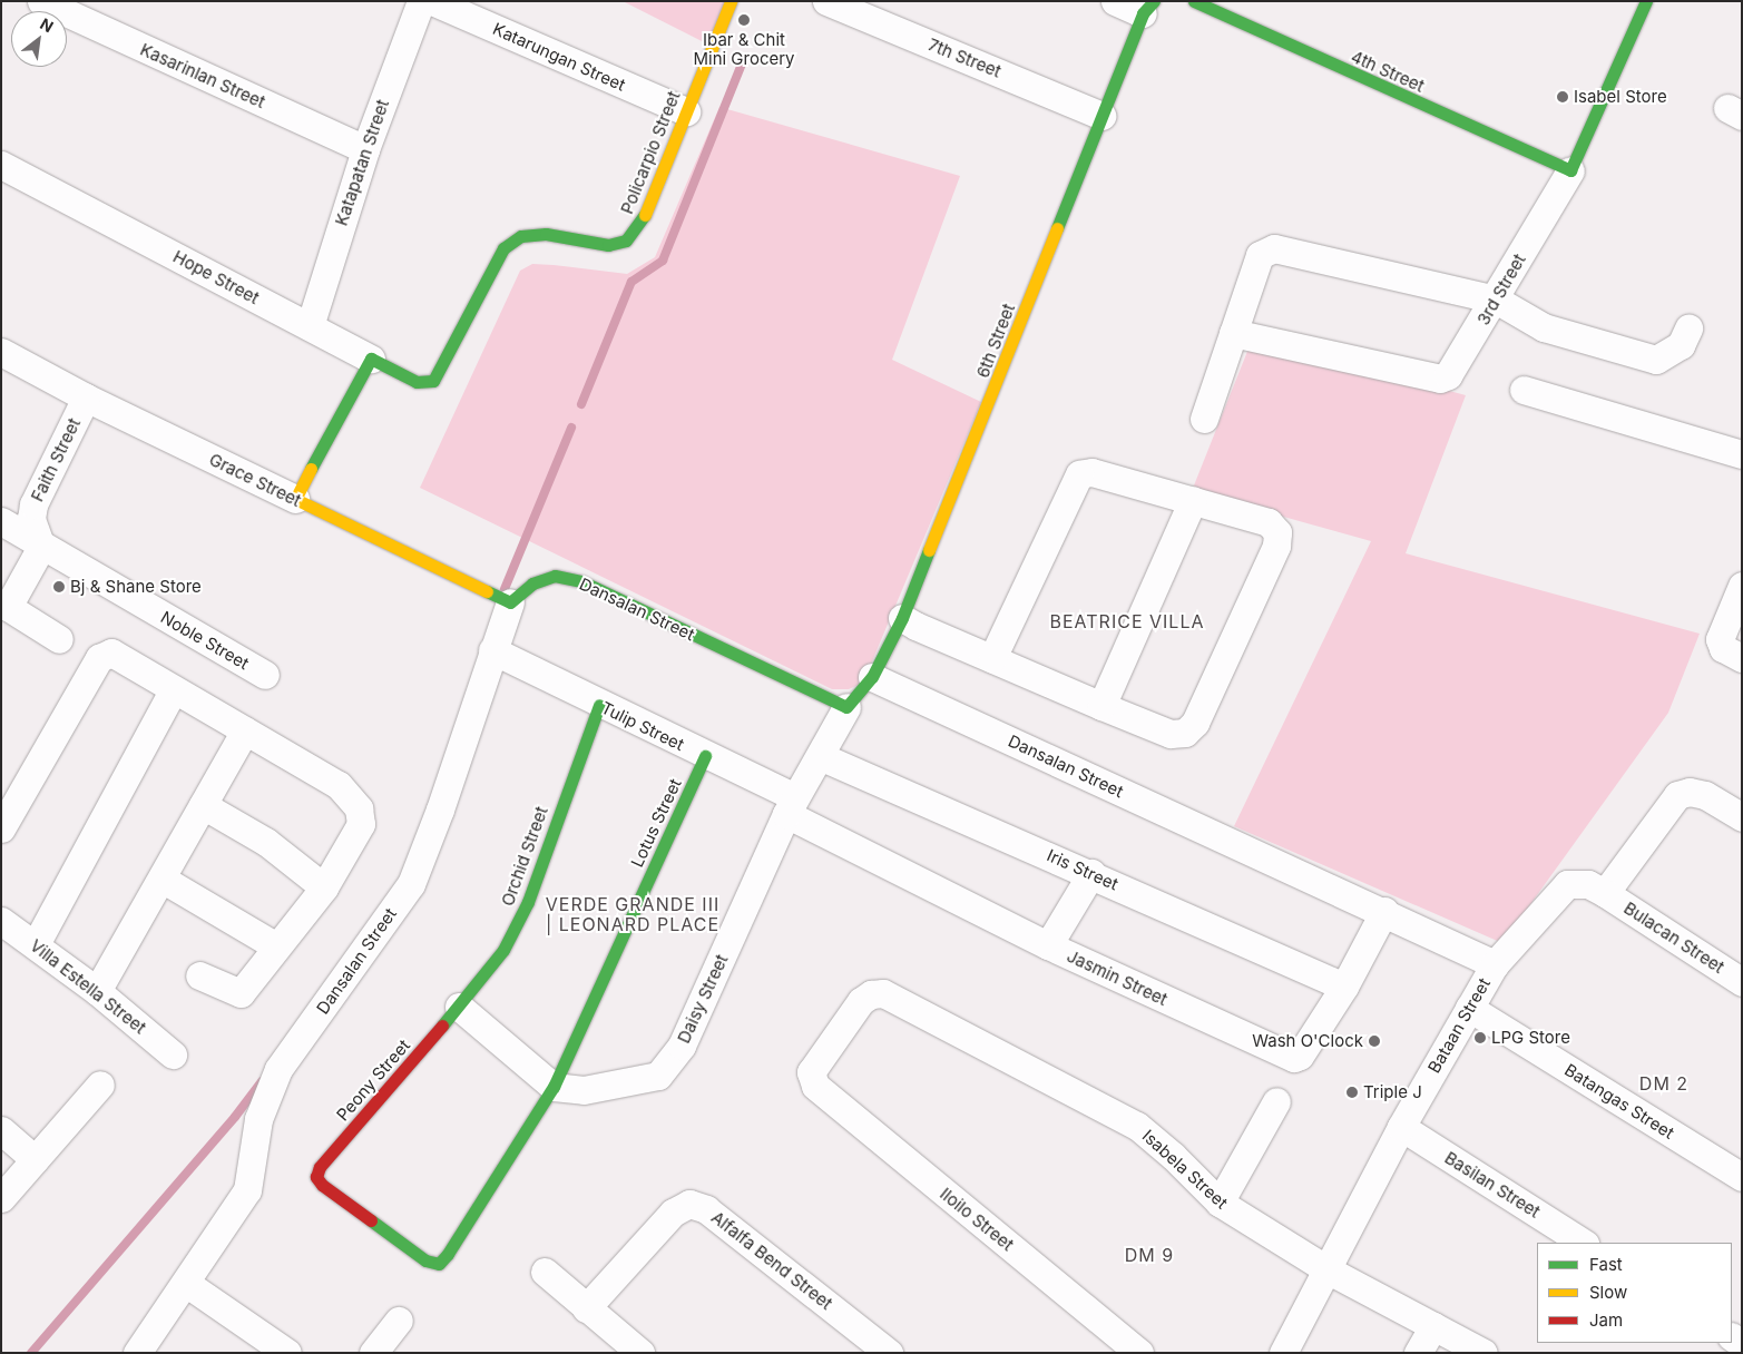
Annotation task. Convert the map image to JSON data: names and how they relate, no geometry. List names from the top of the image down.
{
  "streets": {
    "street": [
      "Katarungan Street",
      "7th Street",
      "4th Street",
      "Kasarinlan Street",
      "Policarpio Street",
      "Katapatan Street",
      "Hope Street",
      "3rd Street",
      "6th Street",
      "Faith Street",
      "Grace Street",
      "Dansalan Street",
      "Noble Street",
      "Tulip Street",
      "Lotus Street",
      "Orchid Street",
      "Iris Street",
      "Bulacan Street",
      "Jasmin Street",
      "Villa Estella Street",
      "Daisy Street",
      "Bataan Street",
      "Peony Street",
      "Batangas Street",
      "Isabela Street",
      "Basilan Street",
      "Iloilo Street",
      "Alfalfa Bend Street"
    ]
  },
  "crossings": [
    ["Katarungan Street", "Policarpio Street"],
    ["7th Street", "6th Street"],
    ["4th Street", "3rd Street"],
    ["Kasarinlan Street", "Katapatan Street"],
    ["Policarpio Street", "Hope Street"],
    ["Katapatan Street", "Hope Street"],
    ["6th Street", "Dansalan Street"],
    ["Faith Street", "Grace Street"],
    ["Faith Street", "Noble Street"],
    ["Grace Street", "Dansalan Street"],
    ["Dansalan Street", "Tulip Street"],
    ["Dansalan Street", "Jasmin Street"],
    ["Dansalan Street", "Daisy Street"],
    ["Dansalan Street", "Bataan Street"],
    ["Tulip Street", "Lotus Street"],
    ["Tulip Street", "Orchid Street"],
    ["Tulip Street", "Jasmin Street"],
    ["Tulip Street", "Daisy Street"],
    ["Lotus Street", "Daisy Street"],
    ["Lotus Street", "Peony Street"],
    ["Orchid Street", "Peony Street"],
    ["Iris Street", "Jasmin Street"],
    ["Iris Street", "Daisy Street"],
    ["Bulacan Street", "Bataan Street"],
    ["Jasmin Street", "Daisy Street"],
    ["Daisy Street", "Peony Street"],
    ["Bataan Street", "Batangas Street"],
    ["Bataan Street", "Isabela Street"],
    ["Bataan Street", "Basilan Street"],
    ["Isabela Street", "Iloilo Street"]
  ],
  "districts": [
    "BEATRICE VILLA",
    "VERDE GRANDE III | LEONARD PLACE",
    "DM 2",
    "DM 9"
  ],
  "places": [
    "Ibar & Chit Mini Grocery",
    "Isabel Store",
    "Bj & Shane Store",
    "LPG Store",
    "Wash O'Clock",
    "Triple J"
  ],
  "legend": ["Fast", "Slow", "Jam"],
  "north": "top right"
}
